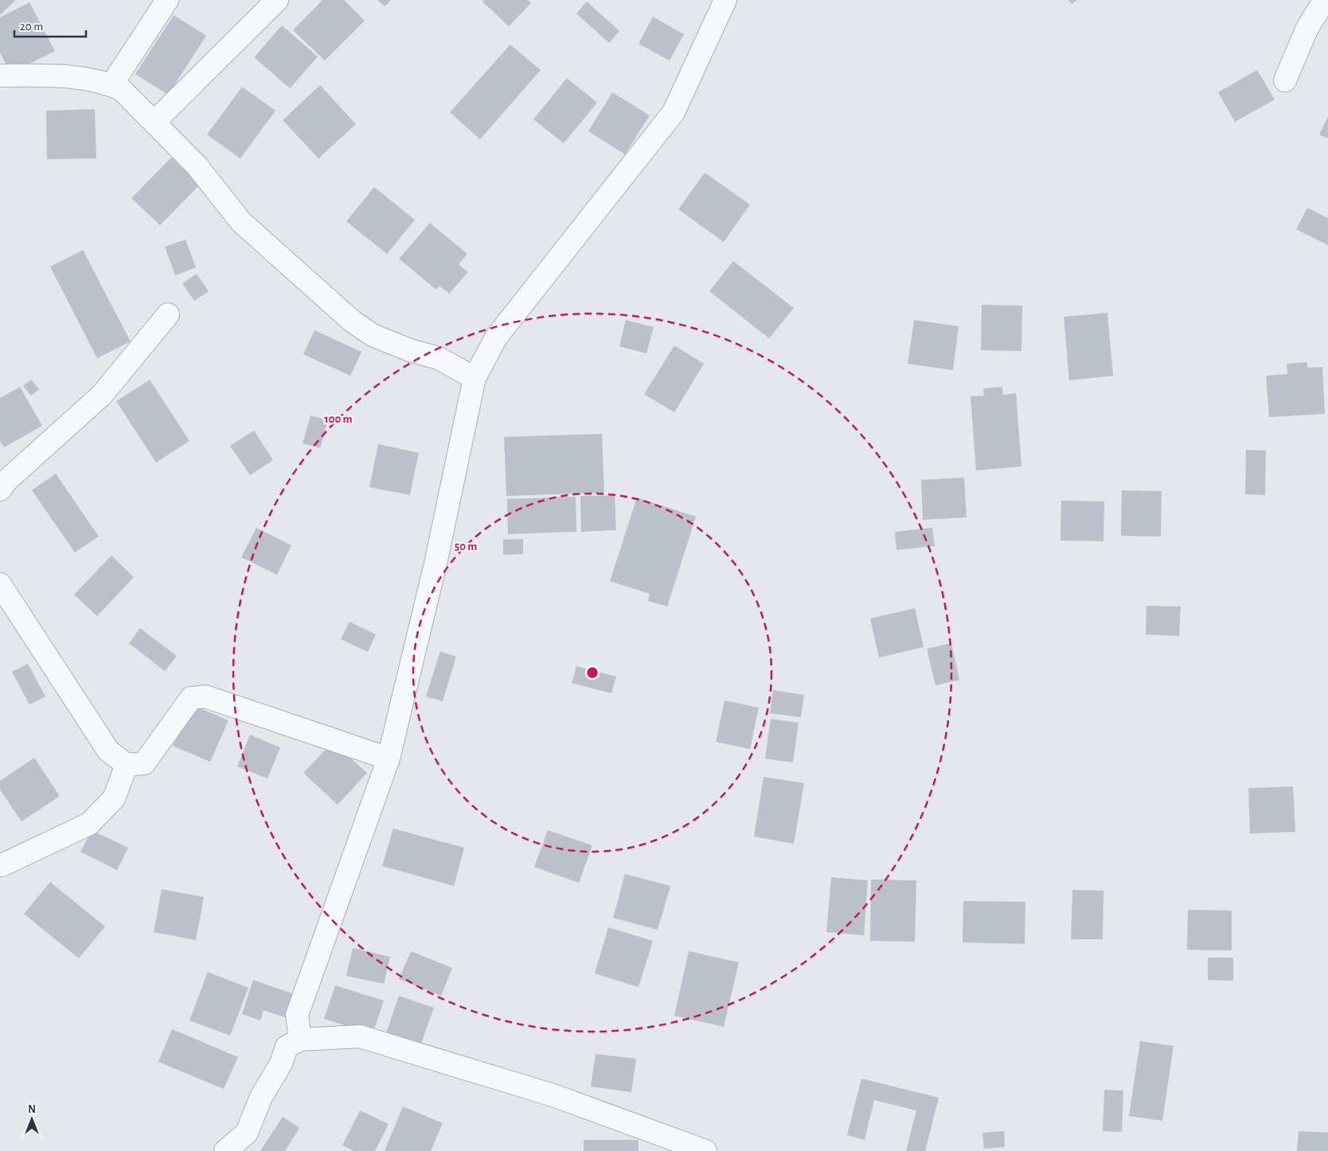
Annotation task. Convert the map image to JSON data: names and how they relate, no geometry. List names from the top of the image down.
{
  "scale_bar": "20 m",
  "north": "top",
  "rings": ["100 m", "50 m"]
}
